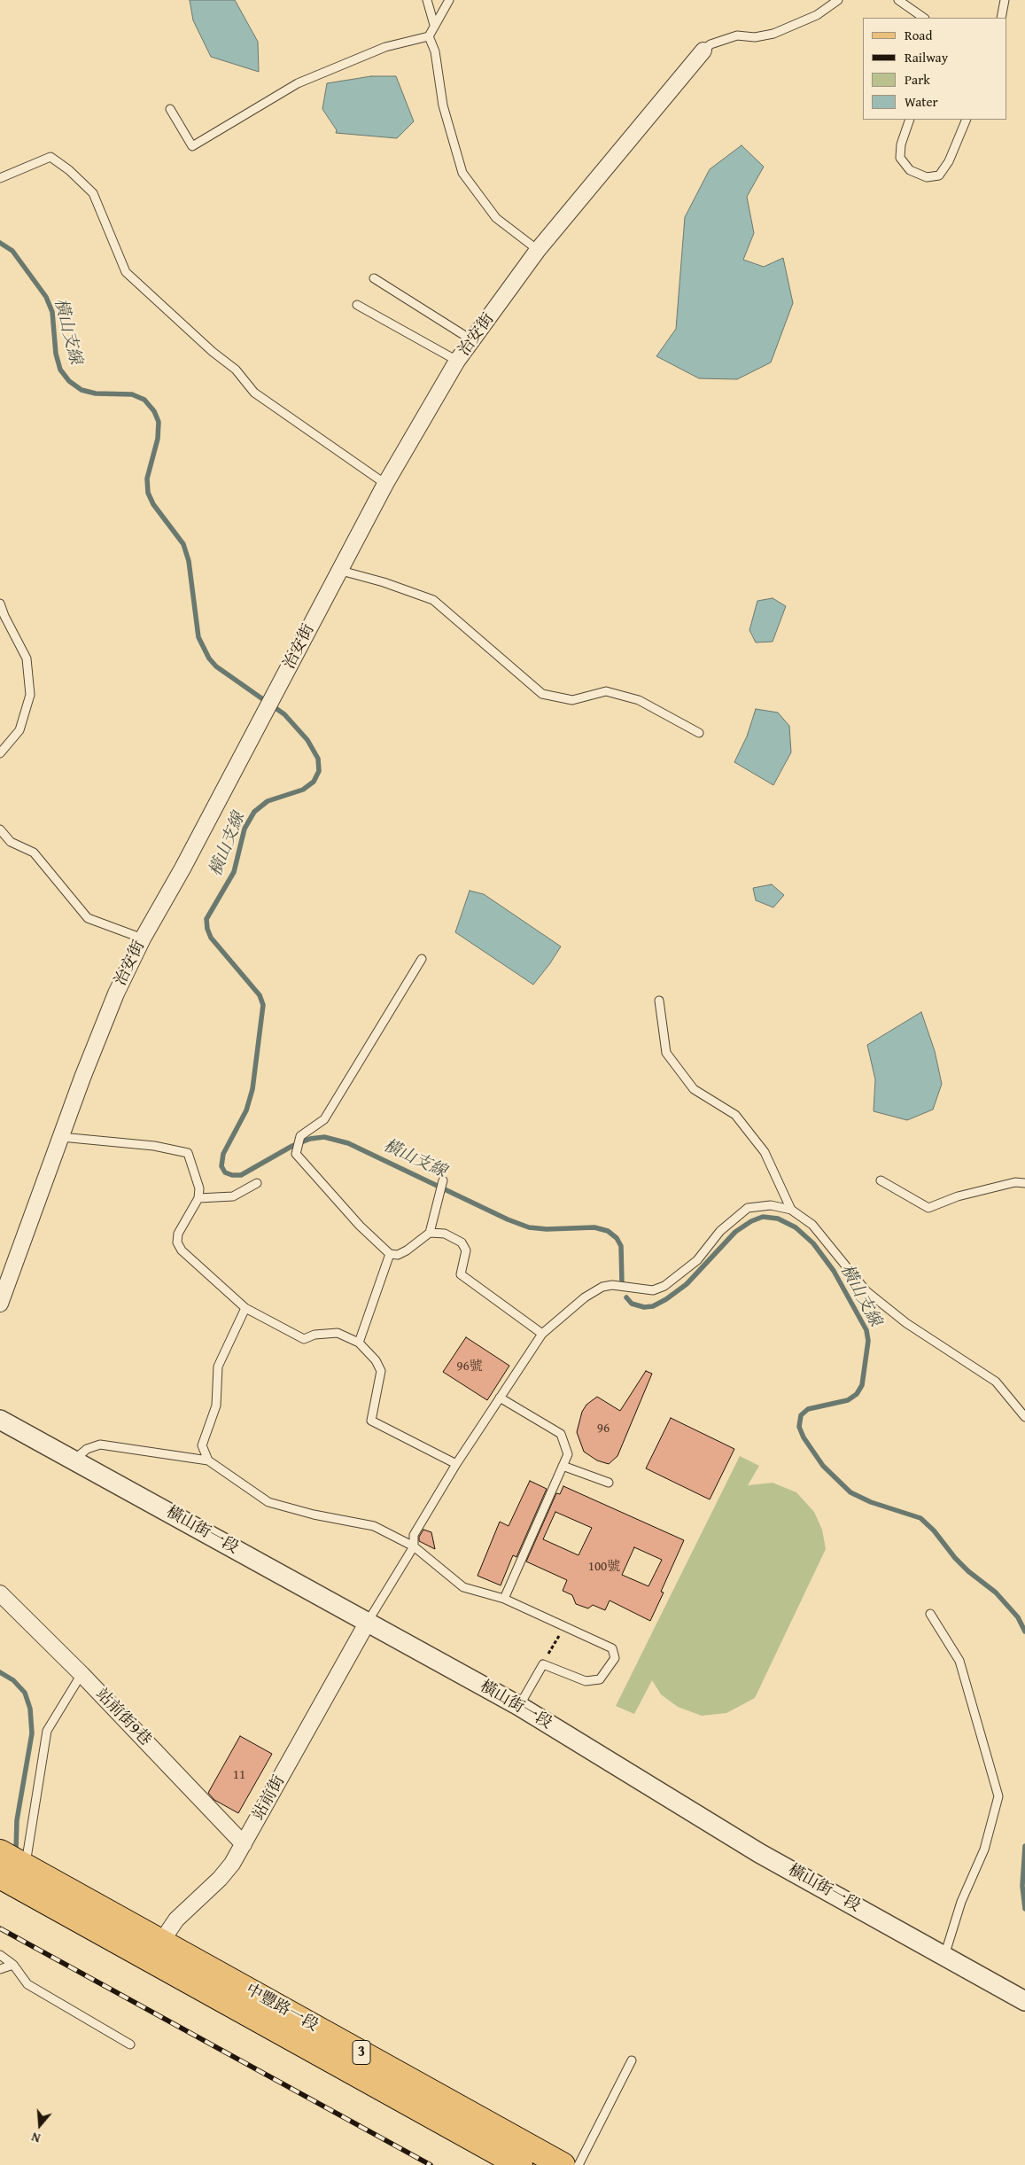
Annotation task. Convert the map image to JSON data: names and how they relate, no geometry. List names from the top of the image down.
{
  "streets": {
    "main road": ["中豐路一段", "3"],
    "street": [
      "治安街",
      "橫山街一段",
      "站前街9巷",
      "站前街"
    ]
  },
  "crossings": [
    ["橫山街一段", "站前街"],
    ["站前街9巷", "站前街"],
    ["站前街", "中豐路一段"]
  ],
  "water": ["橫山支線"],
  "house_numbers": [
    "96號",
    "96",
    "100號",
    "11"
  ],
  "legend": [
    "Road",
    "Railway",
    "Park",
    "Water"
  ],
  "north": "bottom"
}
